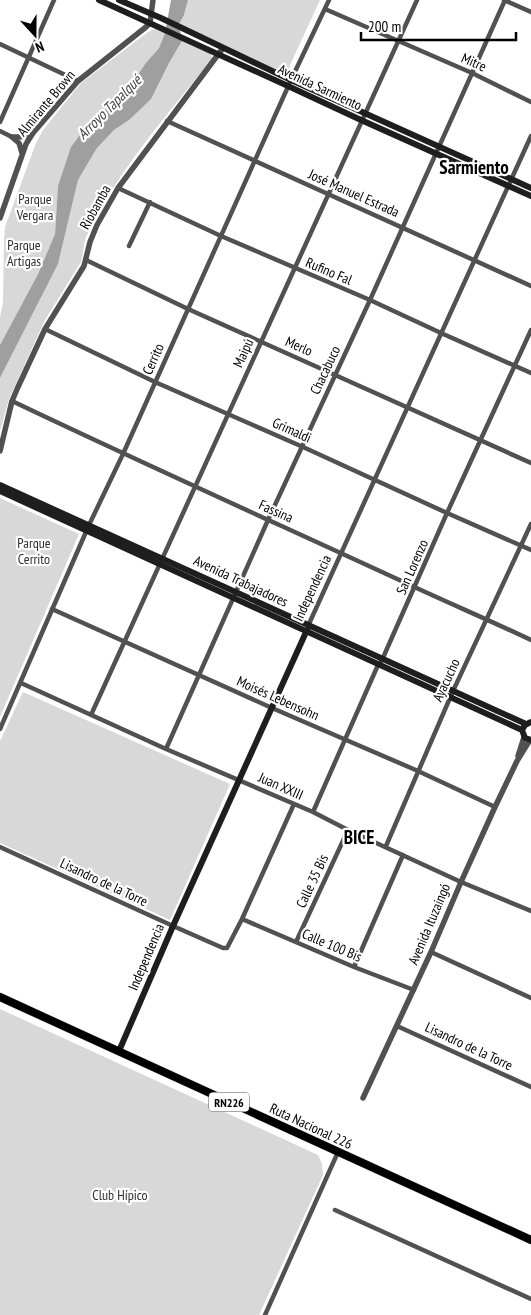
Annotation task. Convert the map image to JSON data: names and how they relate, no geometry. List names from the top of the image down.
{
  "streets": {
    "highway": ["RN226", "Ruta Nacional 226"],
    "main road": ["Avenida Sarmiento", "Avenida Trabajadores", "Independencia"],
    "street": [
      "Mitre",
      "Almirante Brown",
      "José Manuel Estrada",
      "Riobamba",
      "Rufino Fal",
      "Merlo",
      "Maipú",
      "Cerrito",
      "Chacabuco",
      "Grimaldi",
      "Fassina",
      "San Lorenzo",
      "Ayacucho",
      "Moisés Lebensohn",
      "Juan XXIII",
      "Calle 35 Bis",
      "Lisandro de la Torre",
      "Avenida Ituzaingó",
      "Calle 100 Bis"
    ]
  },
  "crossings": [
    ["Mitre", "Maipú"],
    ["Mitre", "Cerrito"],
    ["Mitre", "Chacabuco"],
    ["Avenida Sarmiento", "Almirante Brown"],
    ["Avenida Sarmiento", "Riobamba"],
    ["Avenida Sarmiento", "Maipú"],
    ["Avenida Sarmiento", "Cerrito"],
    ["Avenida Sarmiento", "Chacabuco"],
    ["Avenida Sarmiento", "Independencia"],
    ["José Manuel Estrada", "Riobamba"],
    ["José Manuel Estrada", "Maipú"],
    ["José Manuel Estrada", "Cerrito"],
    ["José Manuel Estrada", "Chacabuco"],
    ["José Manuel Estrada", "Independencia"],
    ["Riobamba", "Rufino Fal"],
    ["Riobamba", "Merlo"],
    ["Riobamba", "Grimaldi"],
    ["Riobamba", "Fassina"],
    ["Rufino Fal", "Maipú"],
    ["Rufino Fal", "Cerrito"],
    ["Rufino Fal", "Chacabuco"],
    ["Rufino Fal", "San Lorenzo"],
    ["Rufino Fal", "Independencia"],
    ["Merlo", "Maipú"],
    ["Merlo", "Cerrito"],
    ["Merlo", "Chacabuco"],
    ["Merlo", "San Lorenzo"],
    ["Merlo", "Independencia"],
    ["Maipú", "Grimaldi"],
    ["Maipú", "Fassina"],
    ["Maipú", "Avenida Trabajadores"],
    ["Maipú", "Moisés Lebensohn"],
    ["Maipú", "Juan XXIII"],
    ["Cerrito", "Grimaldi"],
    ["Cerrito", "Fassina"],
    ["Cerrito", "Avenida Trabajadores"],
    ["Cerrito", "Moisés Lebensohn"],
    ["Cerrito", "Juan XXIII"],
    ["Chacabuco", "Grimaldi"],
    ["Chacabuco", "Fassina"],
    ["Chacabuco", "Avenida Trabajadores"],
    ["Chacabuco", "Moisés Lebensohn"],
    ["Chacabuco", "Juan XXIII"],
    ["Grimaldi", "San Lorenzo"],
    ["Grimaldi", "Independencia"],
    ["Grimaldi", "Ayacucho"],
    ["Fassina", "San Lorenzo"],
    ["Fassina", "Independencia"],
    ["Fassina", "Ayacucho"],
    ["San Lorenzo", "Avenida Trabajadores"],
    ["San Lorenzo", "Moisés Lebensohn"],
    ["San Lorenzo", "Juan XXIII"],
    ["Avenida Trabajadores", "Independencia"],
    ["Avenida Trabajadores", "Ayacucho"],
    ["Avenida Trabajadores", "Avenida Ituzaingó"],
    ["Independencia", "Moisés Lebensohn"],
    ["Independencia", "Juan XXIII"],
    ["Independencia", "Lisandro de la Torre"],
    ["Independencia", "Ruta Nacional 226"],
    ["Ayacucho", "Moisés Lebensohn"],
    ["Ayacucho", "Juan XXIII"],
    ["Moisés Lebensohn", "Avenida Ituzaingó"],
    ["Juan XXIII", "Calle 35 Bis"],
    ["Juan XXIII", "Avenida Ituzaingó"],
    ["Calle 35 Bis", "Calle 100 Bis"],
    ["Lisandro de la Torre", "Avenida Ituzaingó"],
    ["Lisandro de la Torre", "Calle 100 Bis"],
    ["Avenida Ituzaingó", "Calle 100 Bis"]
  ],
  "districts": ["Sarmiento", "BICE"],
  "water": ["Arroyo Tapalqué"],
  "parks": [
    "Parque Vergara",
    "Parque Artigas",
    "Parque Cerrito",
    "Club Hípico"
  ],
  "scale_bar": "200 m",
  "north": "bottom"
}
